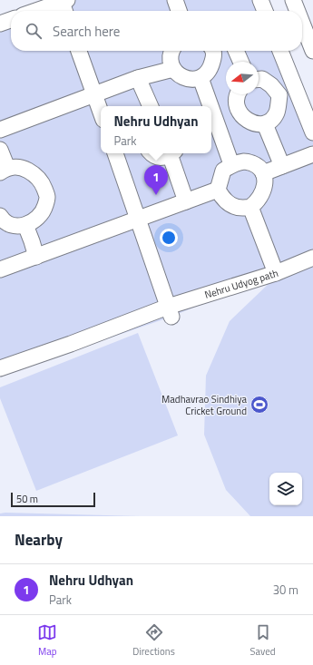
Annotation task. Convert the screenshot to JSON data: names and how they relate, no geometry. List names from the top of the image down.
{
  "streets": {
    "street": ["Nehru Udyog path"]
  },
  "places": {
    "sports": ["Madhavrao Sindhiya Cricket Ground"]
  },
  "scale_bar": "50 m",
  "north": "left",
  "page": {
    "search": "Search here",
    "popup": ["Nehru Udhyan", "Park"],
    "pins": "1",
    "scale": "50 m",
    "heading": "Nearby",
    "list": [
      {
        "mark": "1",
        "name": "Nehru Udhyan",
        "note": "Park",
        "value": "30 m"
      }
    ],
    "nav": ["Map", "Directions", "Saved"]
  }
}
